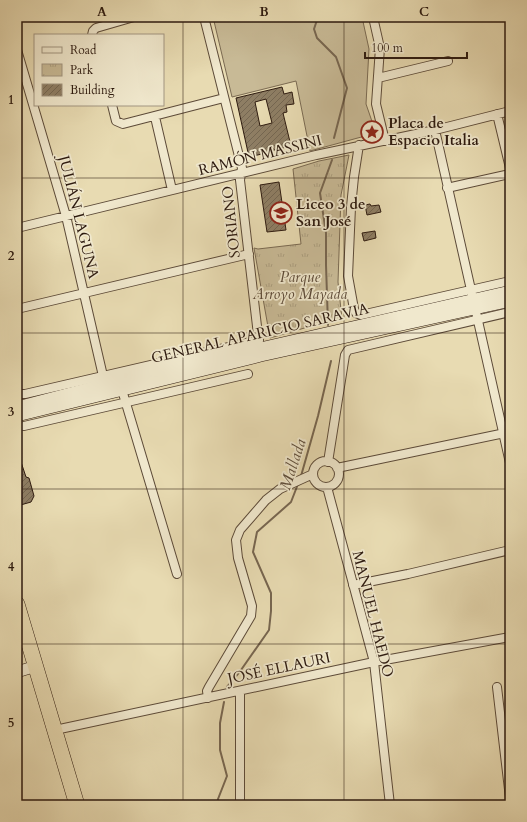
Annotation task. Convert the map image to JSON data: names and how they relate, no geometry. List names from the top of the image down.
{
  "streets": {
    "main road": ["GENERAL APARICIO SARAVIA"],
    "street": [
      "RAMÓN MASSINI",
      "JULIÁN LAGUNA",
      "SORIANO",
      "MANUEL HAEDO",
      "JOSÉ ELLAURI"
    ]
  },
  "crossings": [
    ["RAMÓN MASSINI", "JULIÁN LAGUNA"],
    ["RAMÓN MASSINI", "SORIANO"],
    ["RAMÓN MASSINI", "GENERAL APARICIO SARAVIA"],
    ["JULIÁN LAGUNA", "GENERAL APARICIO SARAVIA"],
    ["SORIANO", "GENERAL APARICIO SARAVIA"],
    ["MANUEL HAEDO", "JOSÉ ELLAURI"]
  ],
  "water": ["Mallada"],
  "parks": ["Parque Arroyo Mayada"],
  "places": {
    "place": ["Placa de Espacio Italia"],
    "school or university": ["Liceo 3 de San José"]
  },
  "legend": ["Road", "Park", "Building"],
  "scale_bar": "100 m",
  "grid": {
    "columns": ["A", "B", "C"],
    "rows": [
      "1",
      "2",
      "3",
      "4",
      "5"
    ]
  }
}
